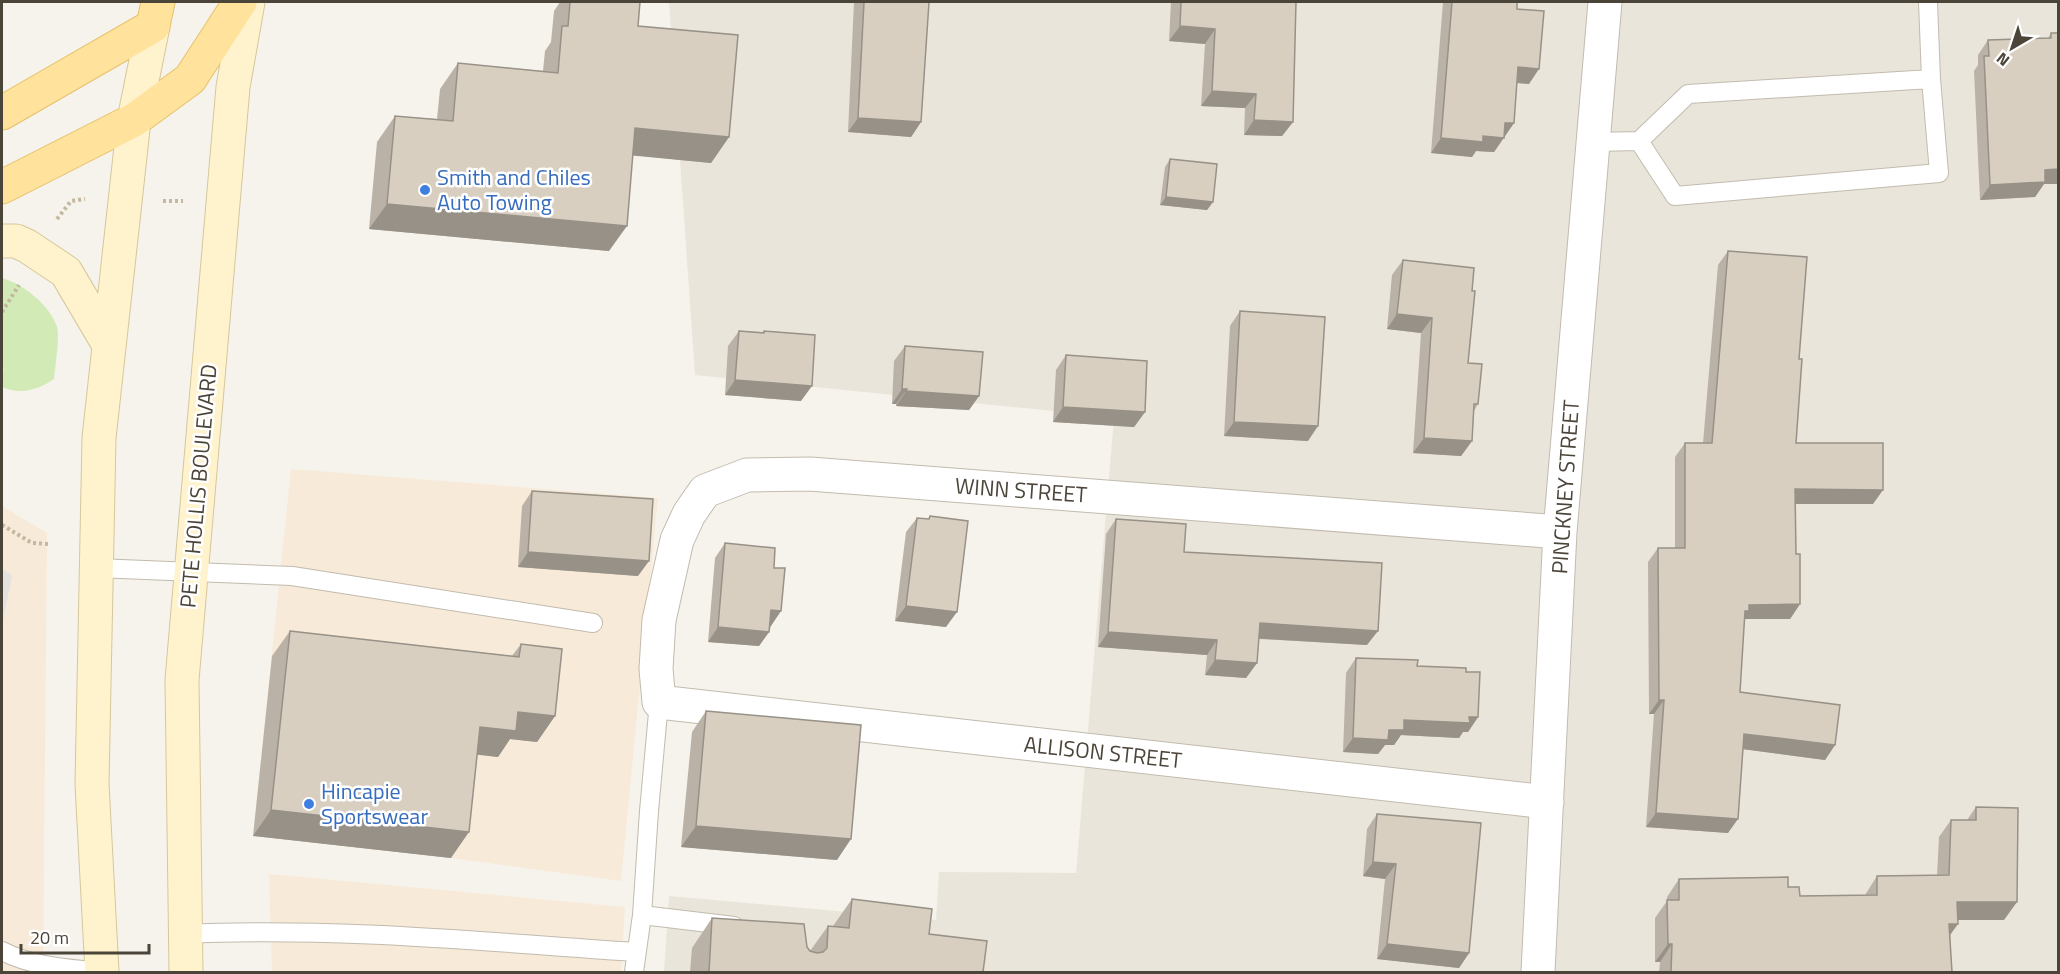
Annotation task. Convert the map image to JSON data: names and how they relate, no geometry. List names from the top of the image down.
{
  "streets": {
    "main road": ["PETE HOLLIS BOULEVARD"],
    "street": ["PINCKNEY STREET", "WINN STREET", "ALLISON STREET"]
  },
  "crossings": [
    ["PINCKNEY STREET", "WINN STREET"],
    ["PINCKNEY STREET", "ALLISON STREET"],
    ["WINN STREET", "ALLISON STREET"]
  ],
  "places": ["Smith and Chiles Auto Towing", "Hincapie Sportswear"],
  "scale_bar": "20 m",
  "north": "bottom left"
}
